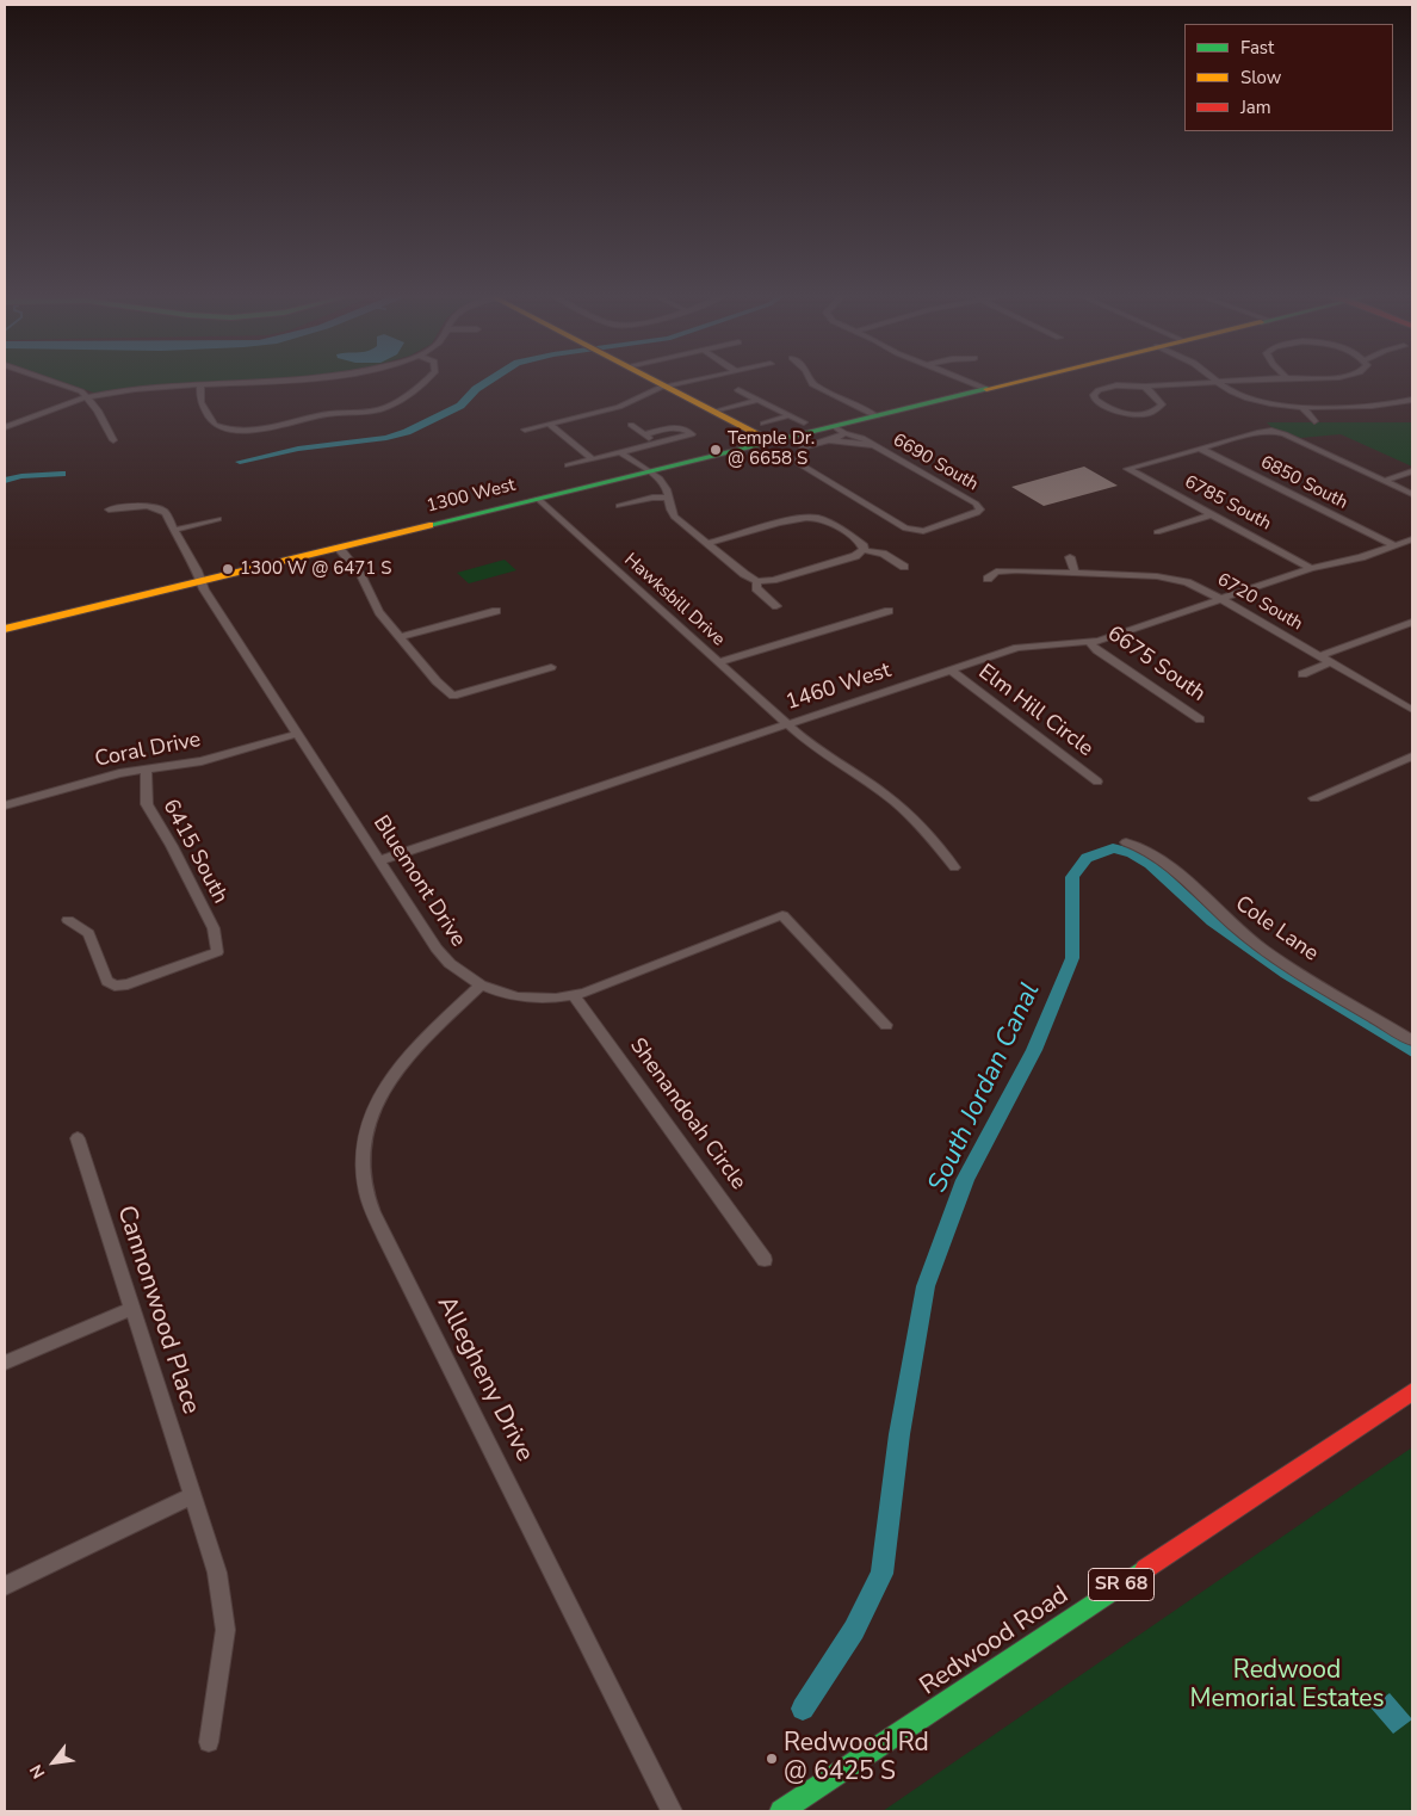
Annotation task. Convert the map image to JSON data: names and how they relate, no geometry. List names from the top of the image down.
{
  "streets": {
    "main road": ["1300 West", "SR 68", "Redwood Road"],
    "street": [
      "6690 South",
      "6850 South",
      "6785 South",
      "Hawksbill Drive",
      "6720 South",
      "6675 South",
      "1460 West",
      "Elm Hill Circle",
      "Coral Drive",
      "6415 South",
      "Bluemont Drive",
      "Cole Lane",
      "Shenandoah Circle",
      "Cannonwood Place",
      "Allegheny Drive"
    ]
  },
  "crossings": [
    ["6690 South", "1300 West"],
    ["6850 South", "6785 South"],
    ["6850 South", "1460 West"],
    ["1300 West", "Hawksbill Drive"],
    ["1300 West", "Bluemont Drive"],
    ["6785 South", "1460 West"],
    ["Hawksbill Drive", "1460 West"],
    ["6720 South", "1460 West"],
    ["6675 South", "1460 West"],
    ["1460 West", "Elm Hill Circle"],
    ["1460 West", "Bluemont Drive"],
    ["Coral Drive", "6415 South"],
    ["Coral Drive", "Bluemont Drive"],
    ["Bluemont Drive", "Shenandoah Circle"],
    ["Bluemont Drive", "Allegheny Drive"]
  ],
  "water": ["South Jordan Canal"],
  "parks": ["Redwood Memorial Estates"],
  "places": ["Temple Dr. @ 6658 S", "1300 W @ 6471 S", "Redwood Rd @ 6425 S"],
  "legend": ["Fast", "Slow", "Jam"],
  "north": "bottom left"
}
